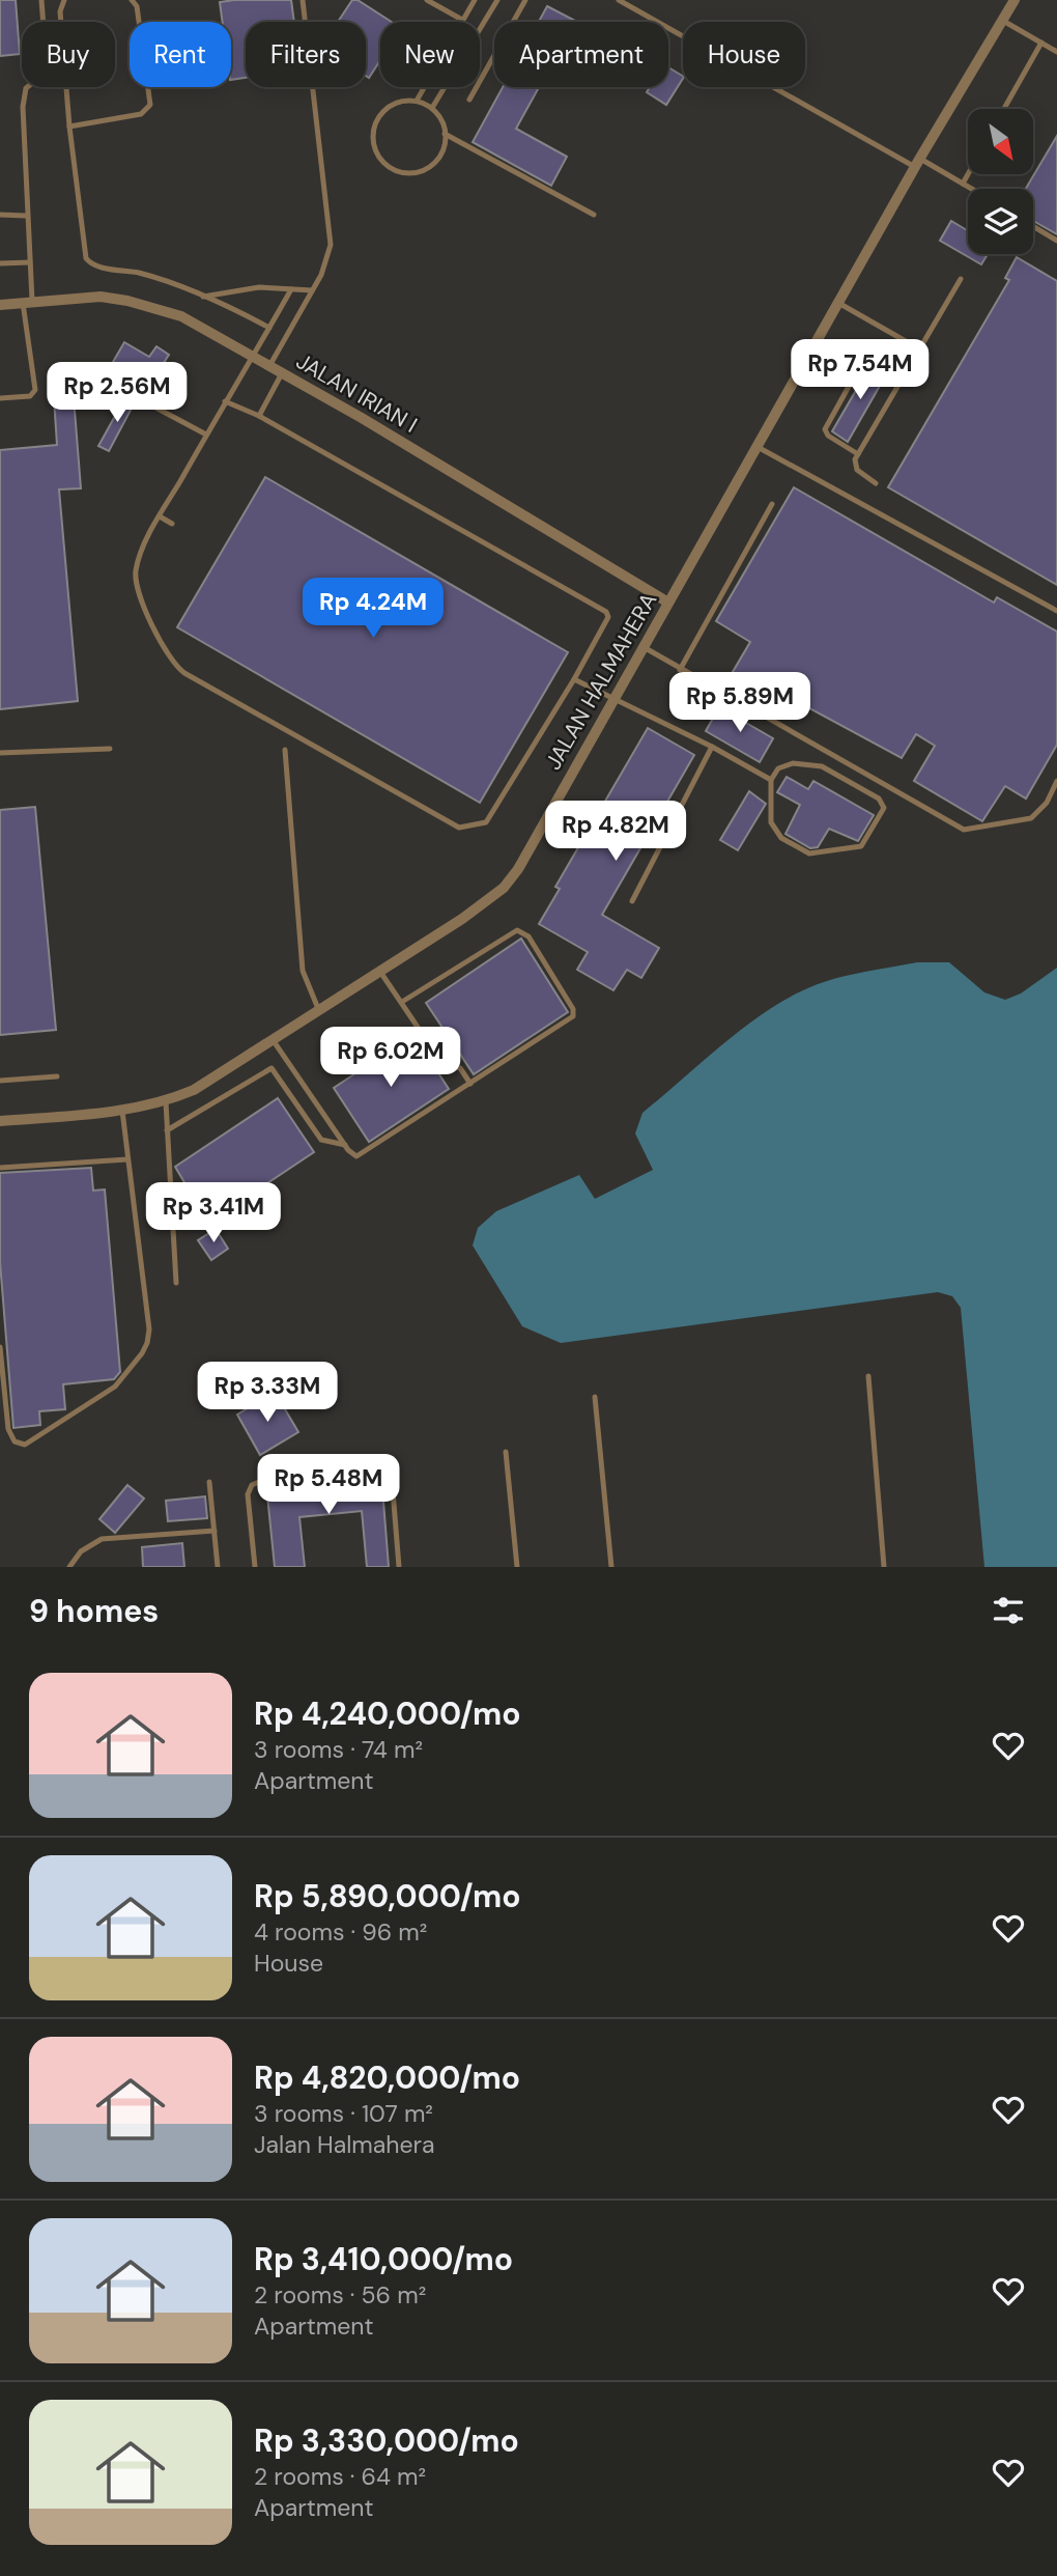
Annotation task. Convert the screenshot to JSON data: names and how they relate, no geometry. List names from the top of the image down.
{
  "streets": {
    "street": ["JALAN IRIAN I", "JALAN HALMAHERA"]
  },
  "crossings": [
    ["JALAN IRIAN I", "JALAN HALMAHERA"]
  ],
  "north": "bottom right",
  "page": {
    "chip": [
      "Buy",
      "Rent",
      "Filters",
      "New",
      "Apartment",
      "House"
    ],
    "price": [
      "Rp 7.54M",
      "Rp 2.56M",
      "Rp 4.24M",
      "Rp 5.89M",
      "Rp 4.82M",
      "Rp 6.02M",
      "Rp 3.41M",
      "Rp 3.33M",
      "Rp 5.48M"
    ],
    "heading": "9 homes",
    "list": [
      {
        "name": "Rp 4,240,000/mo",
        "note": "3 rooms · 74 m² · Apartment"
      },
      {
        "name": "Rp 5,890,000/mo",
        "note": "4 rooms · 96 m² · House"
      },
      {
        "name": "Rp 4,820,000/mo",
        "note": "3 rooms · 107 m² · Jalan Halmahera"
      },
      {
        "name": "Rp 3,410,000/mo",
        "note": "2 rooms · 56 m² · Apartment"
      },
      {
        "name": "Rp 3,330,000/mo",
        "note": "2 rooms · 64 m² · Apartment"
      }
    ]
  }
}
